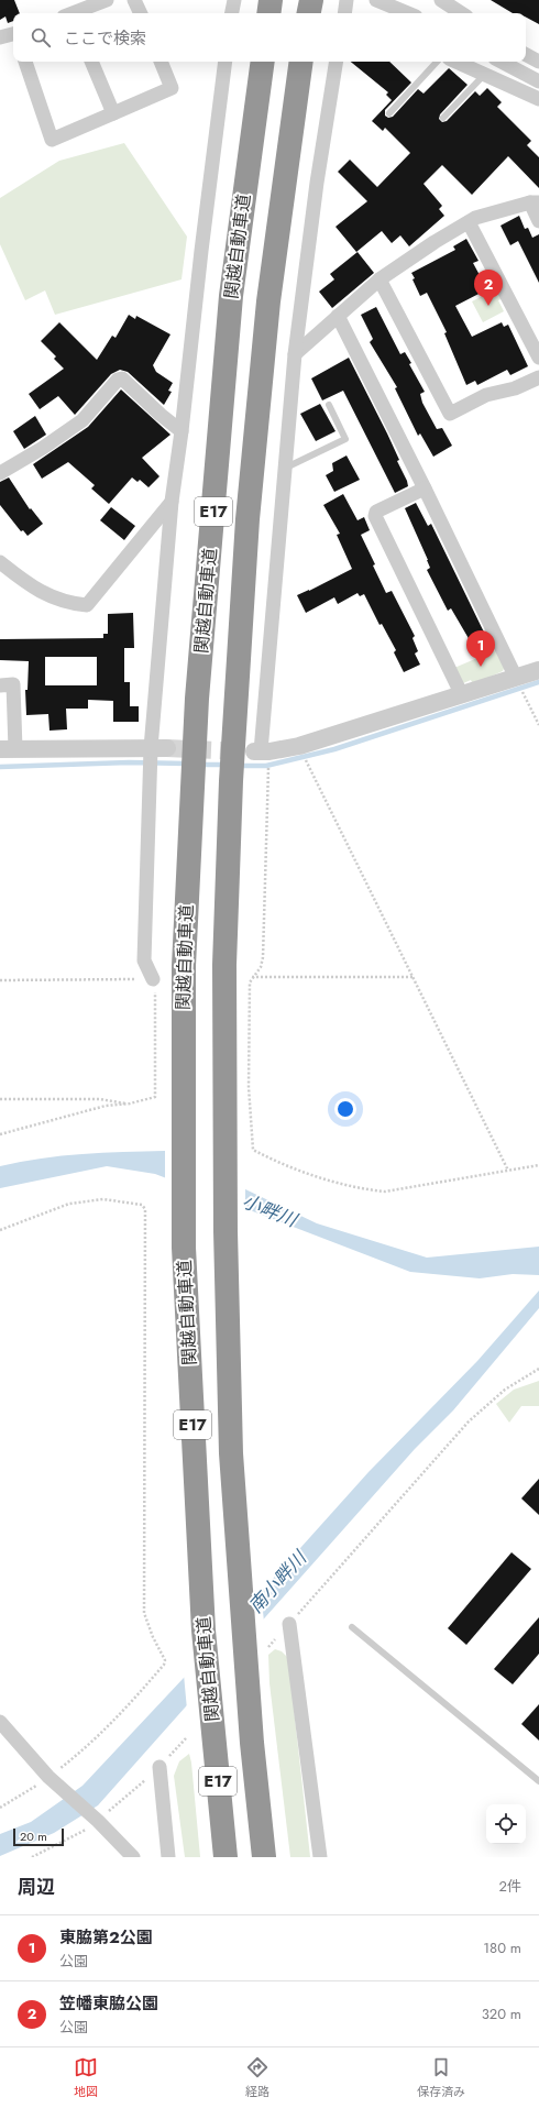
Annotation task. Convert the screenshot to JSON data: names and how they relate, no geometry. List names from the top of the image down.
{
  "streets": {
    "highway": ["関越自動車道", "E17"]
  },
  "water": ["小畔川", "南小畔川"],
  "scale_bar": "20 m",
  "page": {
    "search": "ここで検索",
    "pins": ["2", "1"],
    "scale": "20 m",
    "heading": ["周辺", "2件"],
    "list": [
      {
        "mark": "1",
        "name": "東脇第2公園",
        "note": "公園",
        "value": "180 m"
      },
      {
        "mark": "2",
        "name": "笠幡東脇公園",
        "note": "公園",
        "value": "320 m"
      }
    ],
    "nav": ["地図", "経路", "保存済み"]
  }
}
